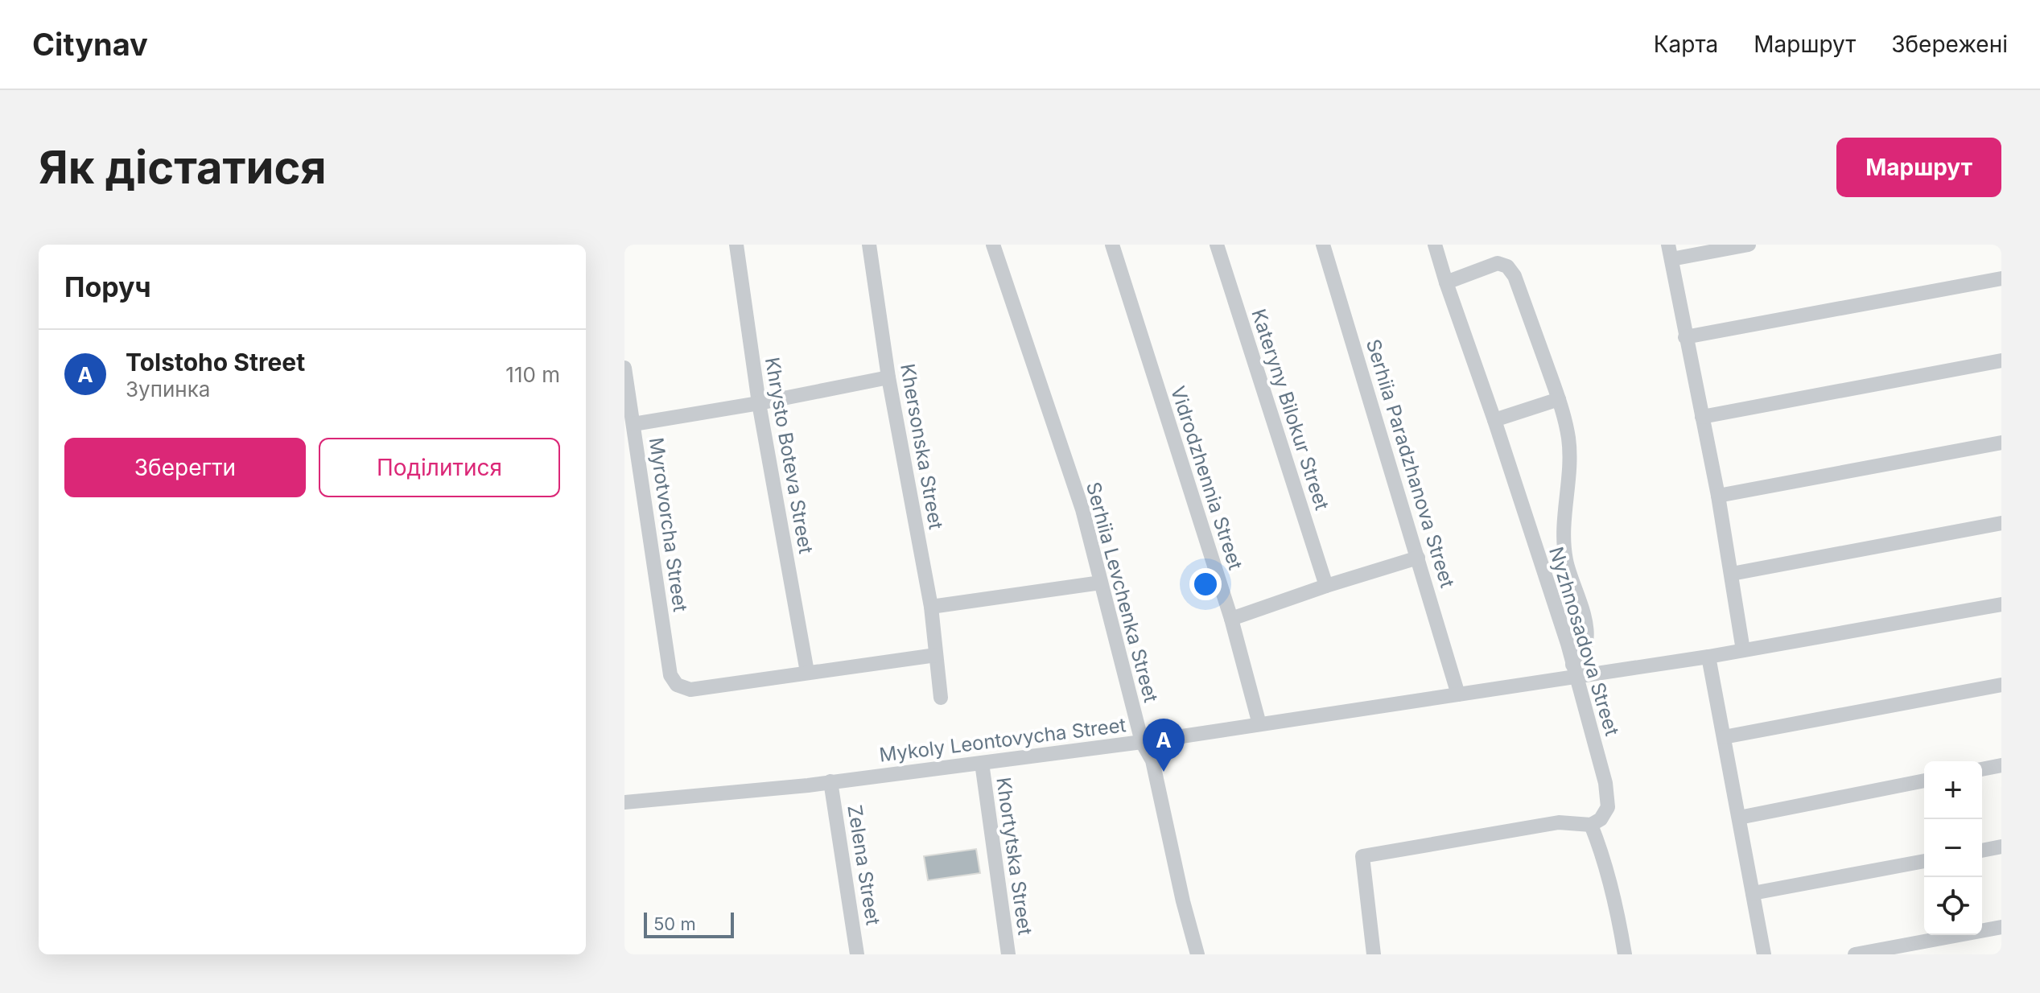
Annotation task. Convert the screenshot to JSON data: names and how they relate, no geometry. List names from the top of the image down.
{
  "streets": {
    "street": [
      "Kateryny Bilokur Street",
      "Khersonska Street",
      "Khrysto Boteva Street",
      "Serhiia Paradzhanova Street",
      "Vidrodzhennia Street",
      "Myrotvorcha Street",
      "Serhiia Levchenka Street",
      "Nyzhnosadova Street",
      "Mykoly Leontovycha Street",
      "Khortytska Street",
      "Zelena Street"
    ]
  },
  "crossings": [
    ["Khrysto Boteva Street", "Myrotvorcha Street"],
    ["Serhiia Paradzhanova Street", "Mykoly Leontovycha Street"],
    ["Vidrodzhennia Street", "Mykoly Leontovycha Street"],
    ["Serhiia Levchenka Street", "Mykoly Leontovycha Street"],
    ["Nyzhnosadova Street", "Mykoly Leontovycha Street"],
    ["Mykoly Leontovycha Street", "Khortytska Street"],
    ["Mykoly Leontovycha Street", "Zelena Street"]
  ],
  "scale_bar": "50 m",
  "page": {
    "header": "Citynav",
    "nav": ["Карта", "Маршрут", "Збережені"],
    "buttons": [
      "Маршрут",
      ["Зберегти", "Поділитися"]
    ],
    "title": "Як дістатися",
    "heading": "Поруч",
    "list": [
      {
        "mark": "A",
        "name": "Tolstoho Street",
        "note": "Зупинка",
        "value": "110 m"
      }
    ],
    "pins": "A",
    "map_buttons": ["+", "−"],
    "scale": "50 m"
  }
}
